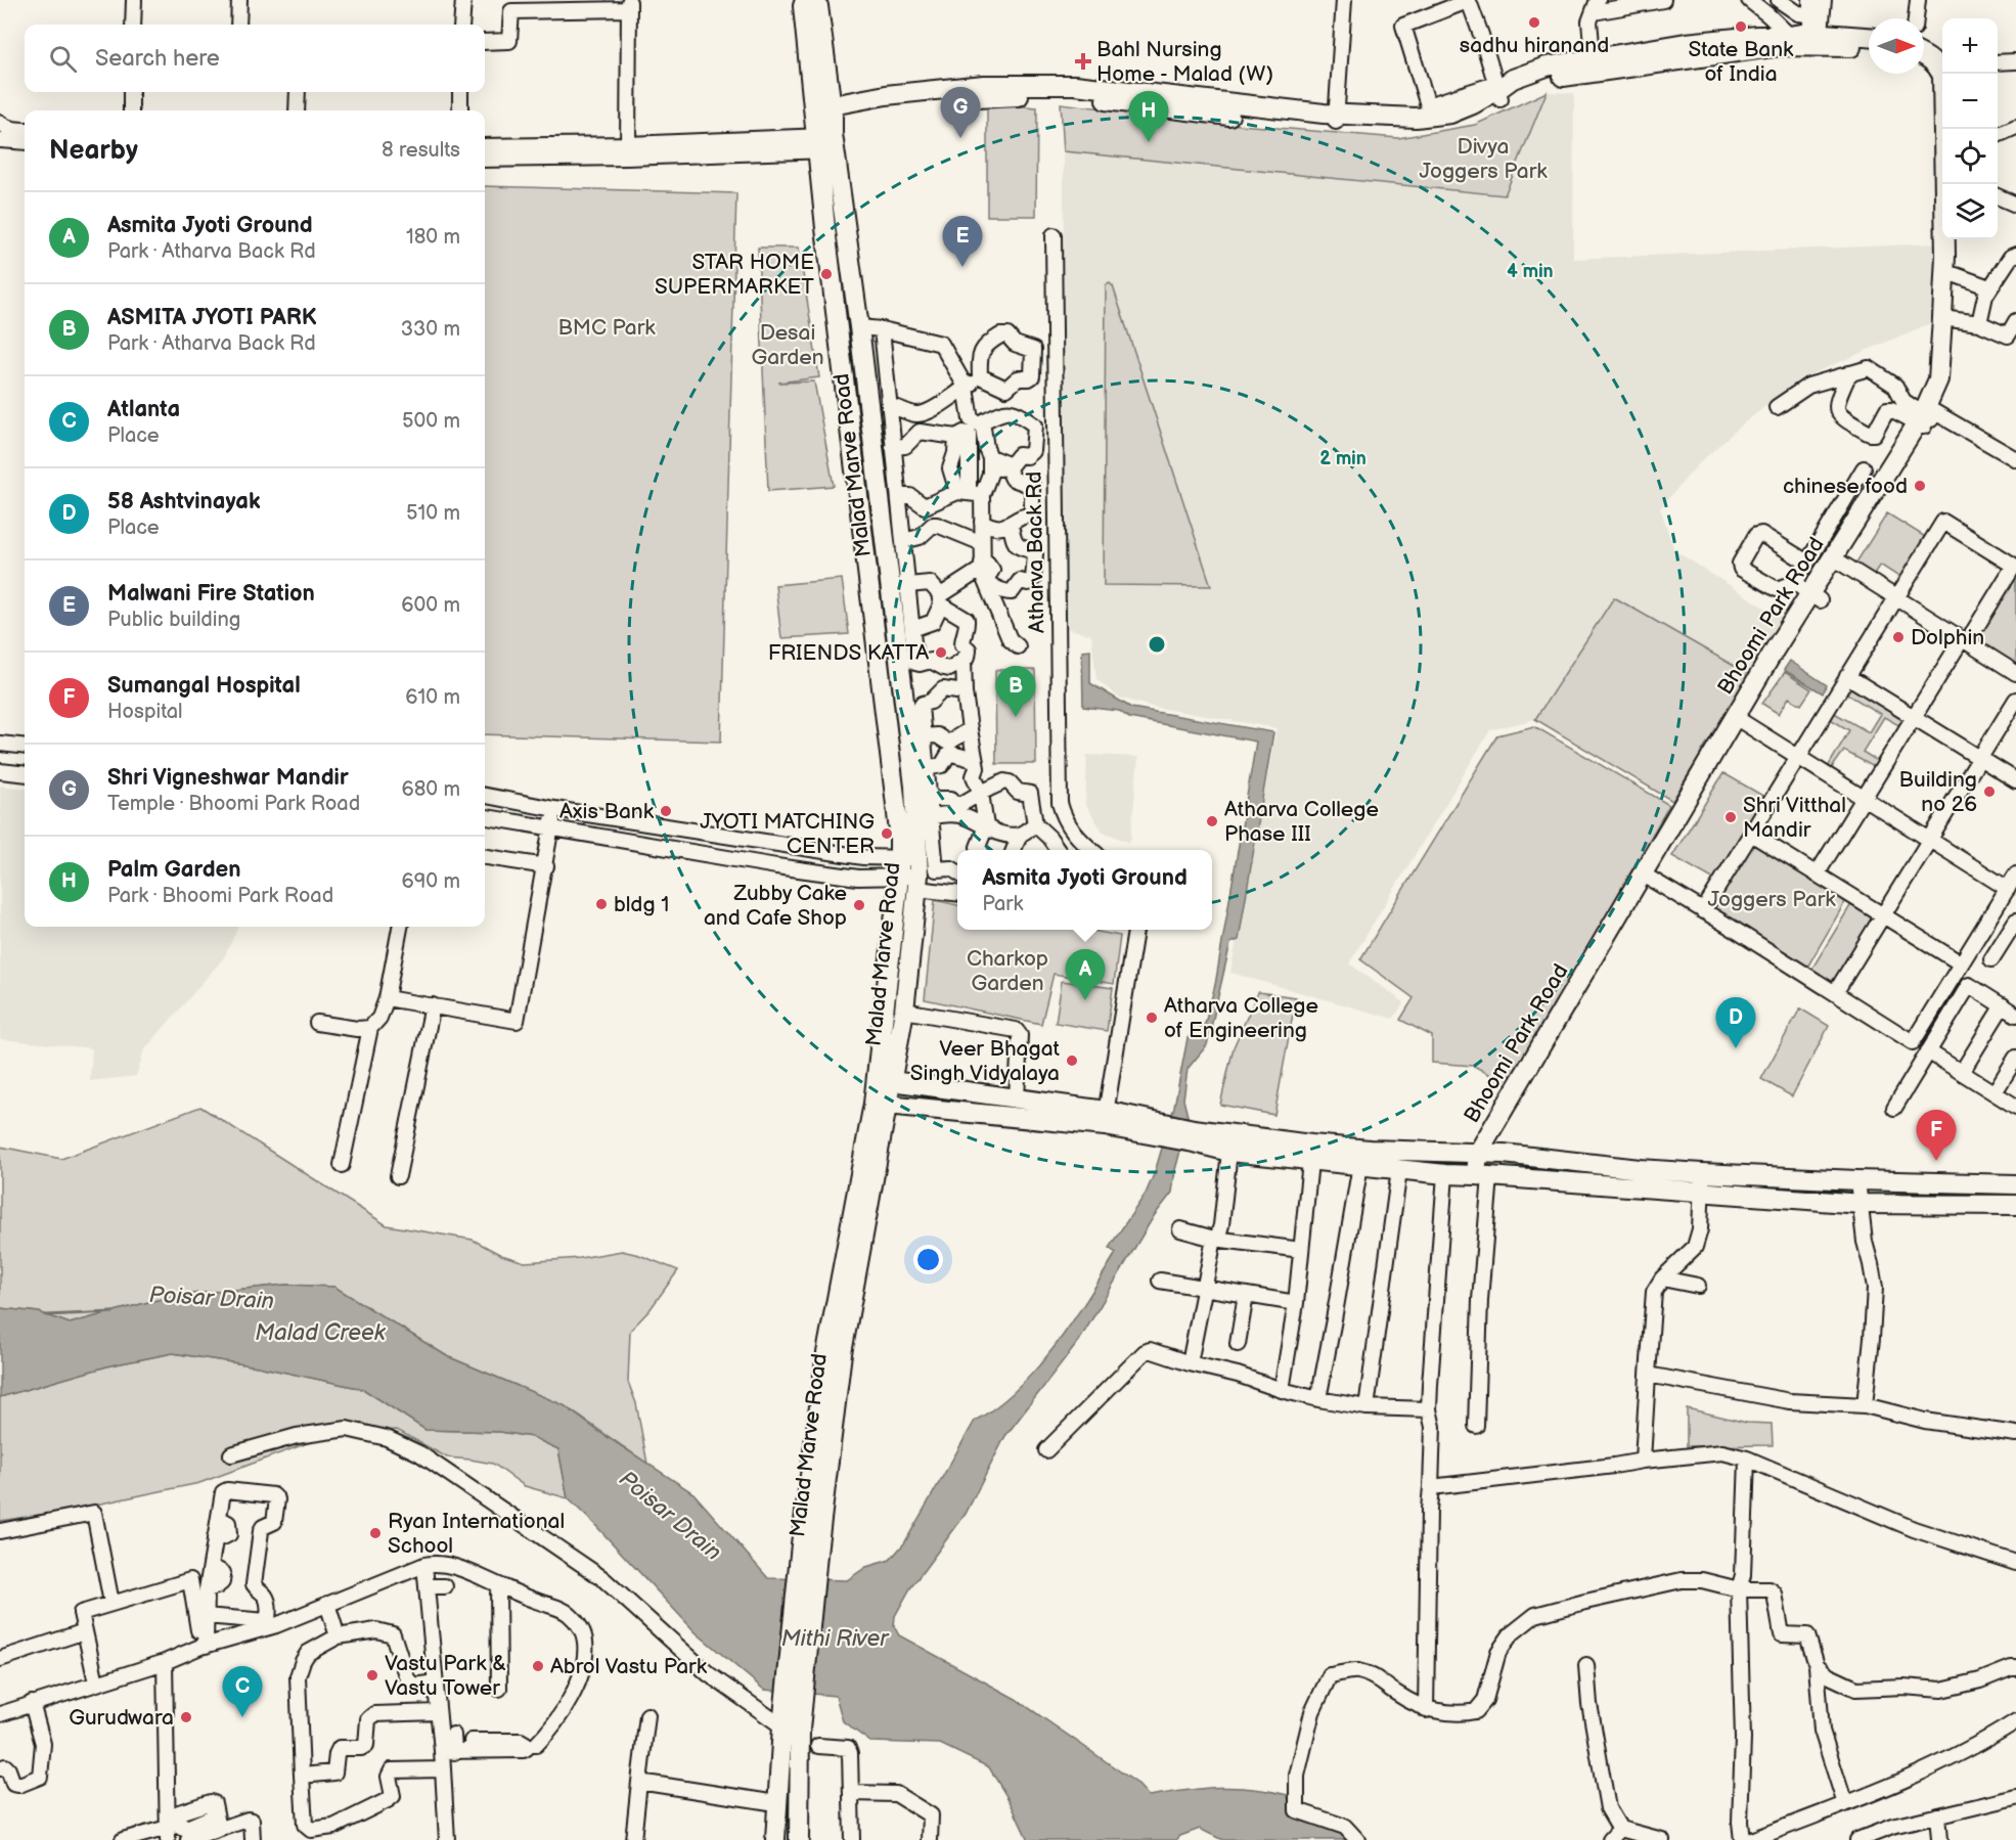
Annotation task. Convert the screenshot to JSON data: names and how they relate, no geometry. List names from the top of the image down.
{
  "streets": {
    "main road": ["Malad Marve Road", "Bhoomi Park Road"],
    "street": ["Atharva Back Rd"]
  },
  "water": ["Poisar Drain", "Malad Creek", "Mithi River"],
  "parks": [
    "Divya Joggers Park",
    "BMC Park",
    "Desai Garden",
    "Joggers Park",
    "Charkop Garden"
  ],
  "places": {
    "other": [
      "sadhu hiranand",
      "State Bank of India",
      "STAR HOME SUPERMARKET",
      "chinese food",
      "Dolphin",
      "FRIENDS KATTA",
      "Building no 26",
      "Axis Bank",
      "Shri Vitthal Mandir",
      "Atharva College Phase III",
      "JYOTI MATCHING CENTER",
      "bldg 1",
      "Zubby Cake and Cafe Shop",
      "Atharva College of Engineering",
      "Veer Bhagat Singh Vidyalaya",
      "Ryan International School",
      "Abrol Vastu Park",
      "Vastu Park & Vastu Tower",
      "Gurudwara"
    ],
    "health": ["Bahl Nursing Home - Malad (W)"]
  },
  "north": "right",
  "page": {
    "map_buttons": ["+", "−"],
    "search": "Search here",
    "pins": [
      "G",
      "H",
      "E",
      "B",
      "A",
      "D",
      "F",
      "C"
    ],
    "heading": ["Nearby", "8 results"],
    "list": [
      {
        "mark": "A",
        "name": "Asmita Jyoti Ground",
        "note": "Park · Atharva Back Rd",
        "value": "180 m"
      },
      {
        "mark": "B",
        "name": "ASMITA JYOTI PARK",
        "note": "Park · Atharva Back Rd",
        "value": "330 m"
      },
      {
        "mark": "C",
        "name": "Atlanta",
        "note": "Place",
        "value": "500 m"
      },
      {
        "mark": "D",
        "name": "58 Ashtvinayak",
        "note": "Place",
        "value": "510 m"
      },
      {
        "mark": "E",
        "name": "Malwani Fire Station",
        "note": "Public building",
        "value": "600 m"
      },
      {
        "mark": "F",
        "name": "Sumangal Hospital",
        "note": "Hospital",
        "value": "610 m"
      },
      {
        "mark": "G",
        "name": "Shri Vigneshwar Mandir",
        "note": "Temple · Bhoomi Park Road",
        "value": "680 m"
      },
      {
        "mark": "H",
        "name": "Palm Garden",
        "note": "Park · Bhoomi Park Road",
        "value": "690 m"
      }
    ],
    "popup": ["Asmita Jyoti Ground", "Park"]
  },
  "rings": ["4 min", "2 min"]
}
